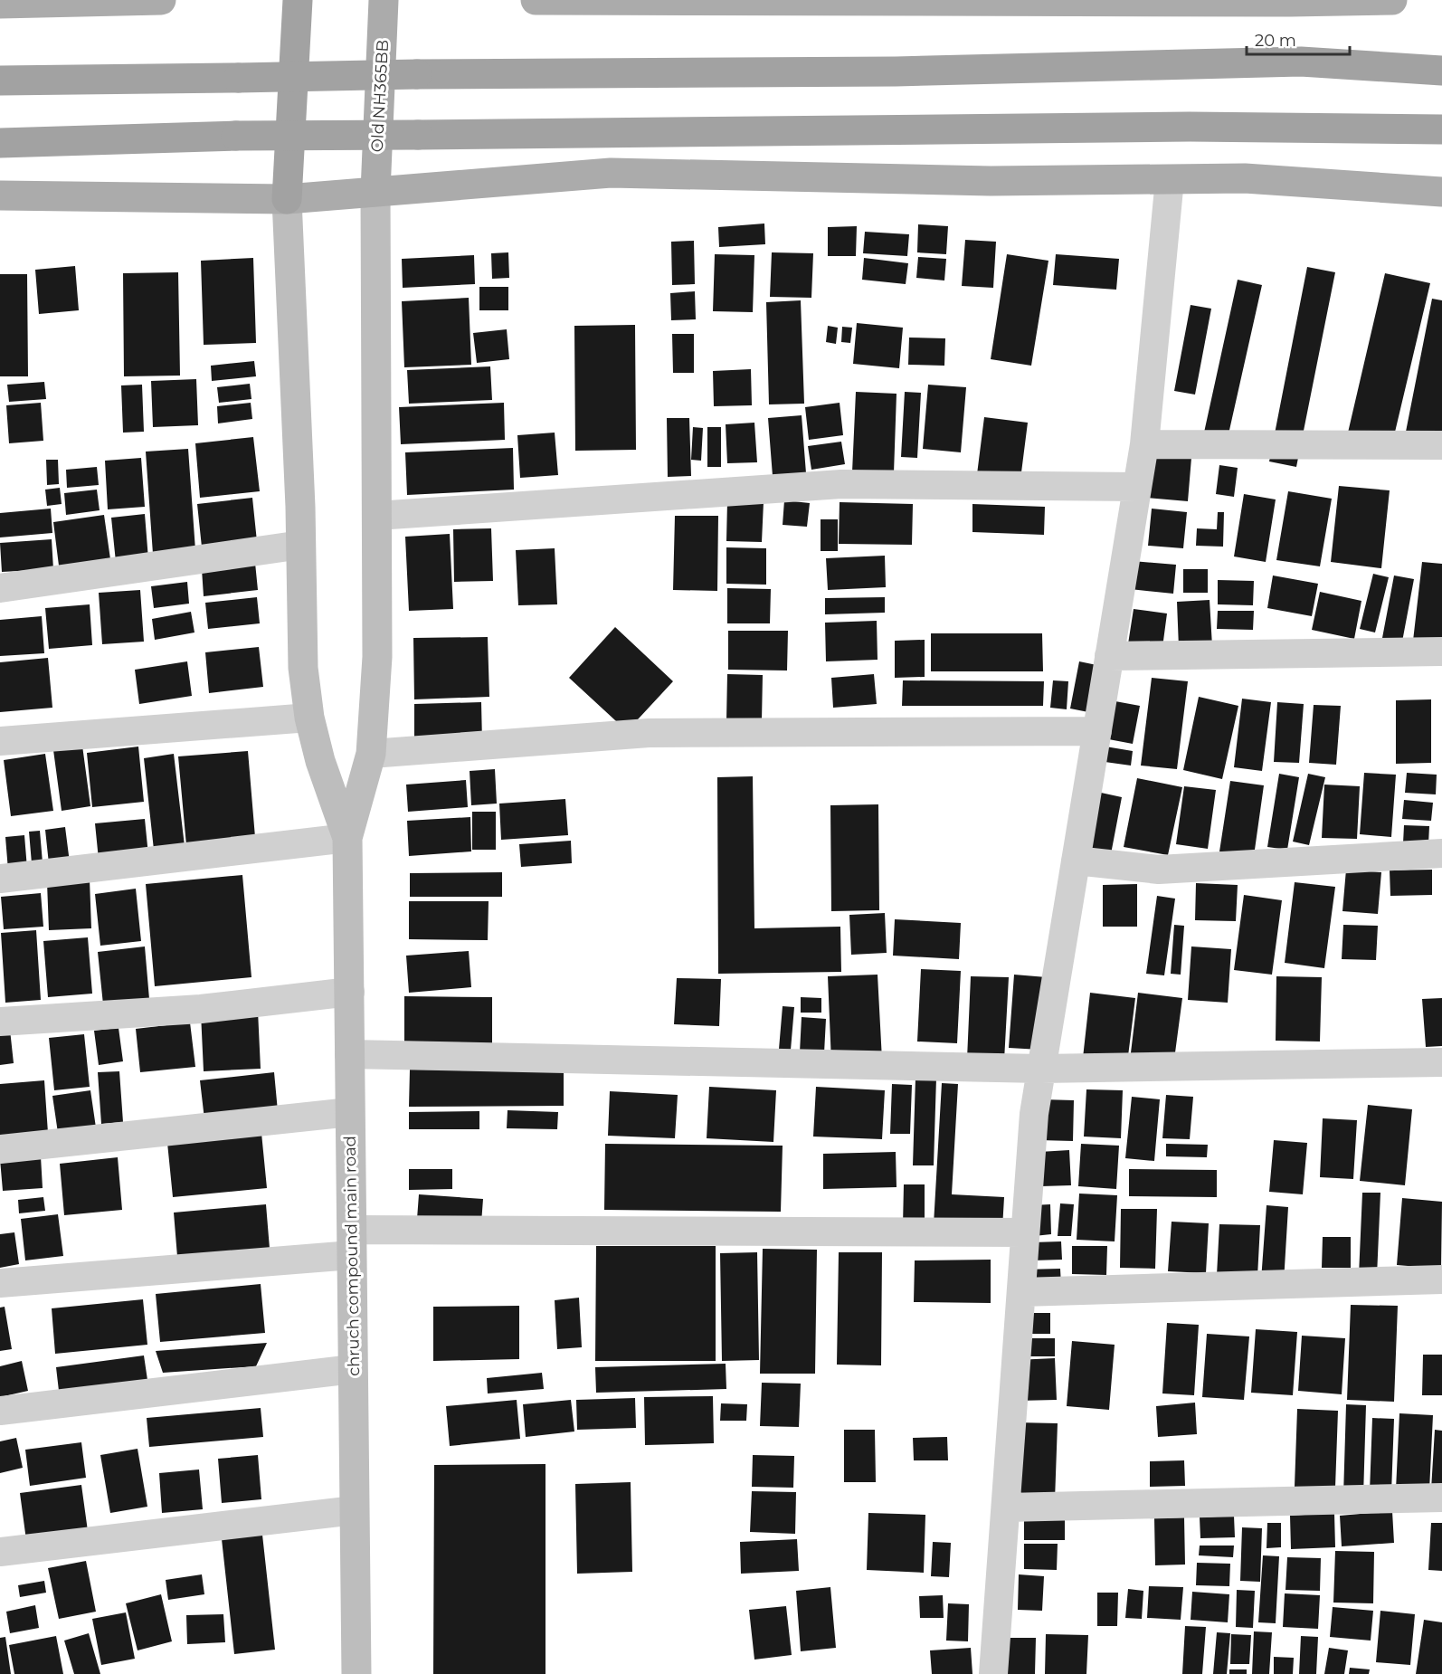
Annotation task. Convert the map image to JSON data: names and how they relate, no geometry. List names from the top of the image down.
{
  "streets": {
    "main road": ["Old NH365BB", "chruch compound main road"]
  },
  "scale_bar": "20 m"
}
